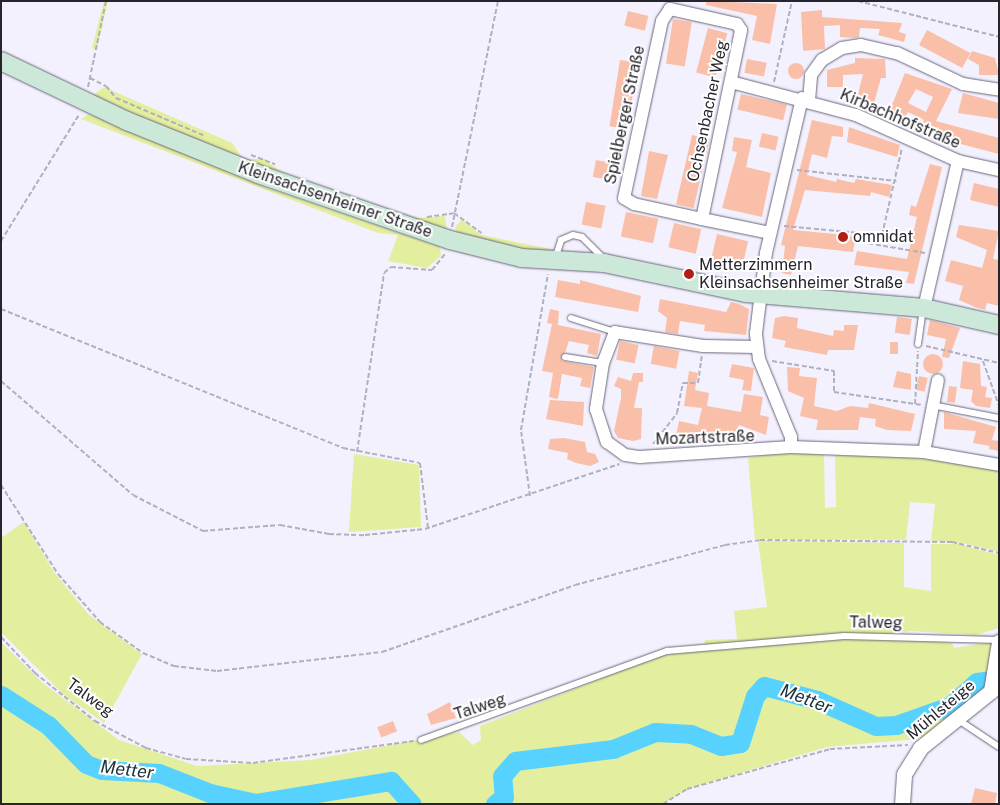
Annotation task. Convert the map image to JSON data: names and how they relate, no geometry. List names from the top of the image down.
{
  "streets": {
    "main road": ["Kleinsachsenheimer Straße"],
    "street": [
      "Ochsenbacher Weg",
      "Spielberger Straße",
      "Kirbachhofstraße",
      "Mozartstraße",
      "Mühlsteige"
    ],
    "lane": ["Talweg"]
  },
  "crossings": [
    ["Ochsenbacher Weg", "Spielberger Straße"],
    ["Ochsenbacher Weg", "Kirbachhofstraße"],
    ["Talweg", "Mühlsteige"]
  ],
  "water": ["Metter"],
  "places": ["omnidat", "Metterzimmern Kleinsachsenheimer Straße"]
}
